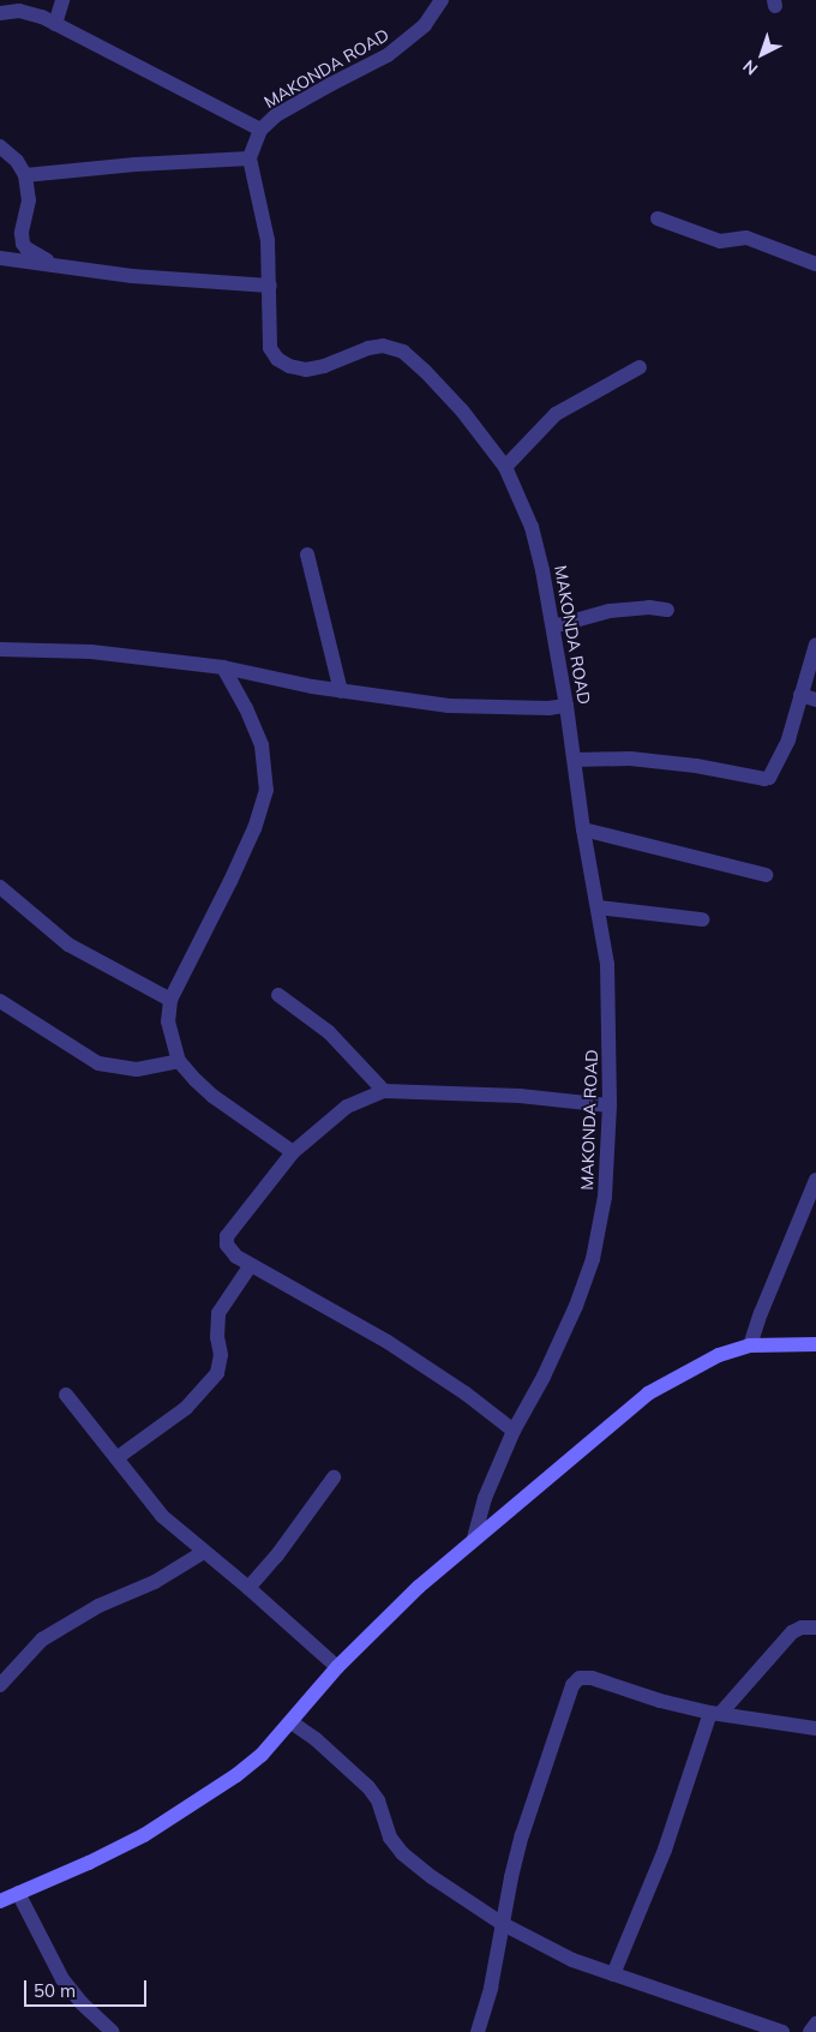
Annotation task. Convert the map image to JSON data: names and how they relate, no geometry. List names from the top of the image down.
{
  "streets": {
    "street": ["MAKONDA ROAD"]
  },
  "scale_bar": "50 m",
  "north": "bottom left"
}
